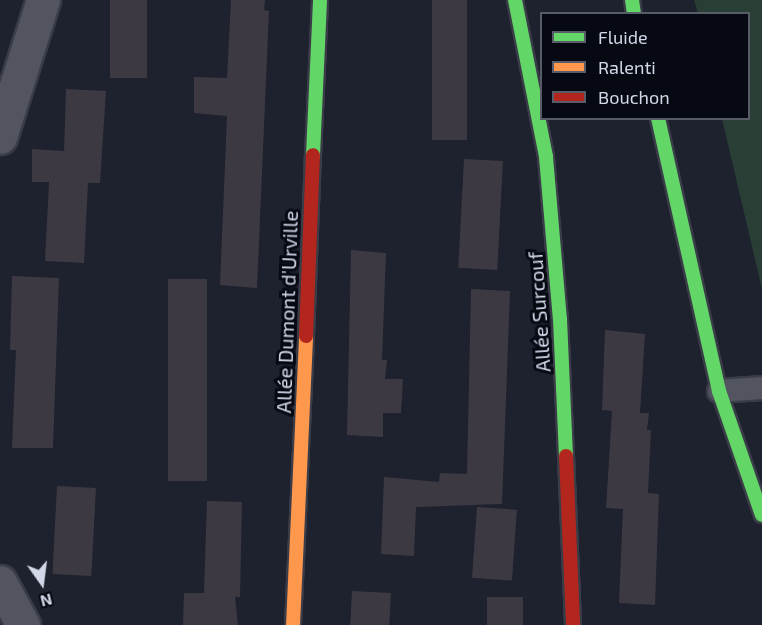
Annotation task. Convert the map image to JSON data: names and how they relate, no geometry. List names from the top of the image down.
{
  "streets": {
    "street": ["Allée Dumont d'Urville", "Allée Surcouf"]
  },
  "legend": ["Fluide", "Ralenti", "Bouchon"],
  "north": "bottom"
}
